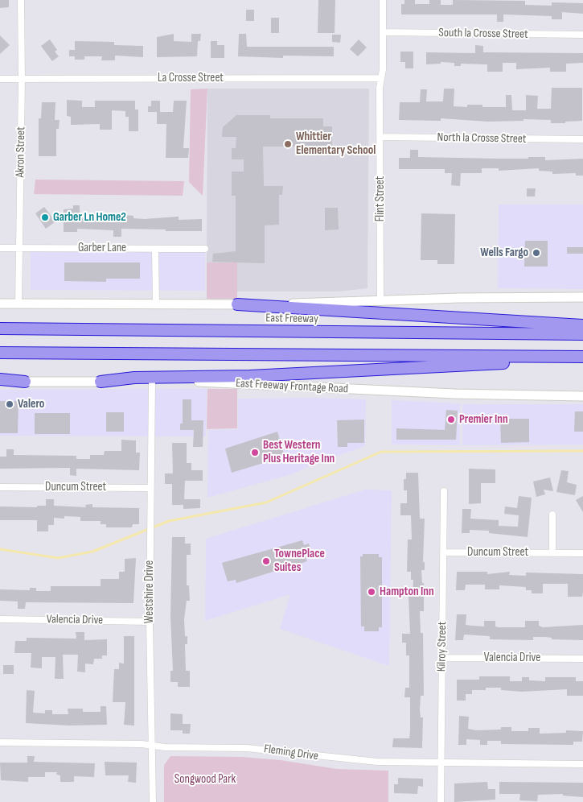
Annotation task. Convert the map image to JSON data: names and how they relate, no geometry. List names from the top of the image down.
{
  "streets": {
    "highway": ["East Freeway"],
    "main road": ["East Freeway Frontage Road"],
    "street": [
      "South la Crosse Street",
      "La Crosse Street",
      "North la Crosse Street",
      "Akron Street",
      "Flint Street",
      "Garber Lane",
      "Duncum Street",
      "Westshire Drive",
      "Valencia Drive",
      "Kilroy Street",
      "Fleming Drive"
    ]
  },
  "crossings": [
    ["South la Crosse Street", "Flint Street"],
    ["La Crosse Street", "Akron Street"],
    ["La Crosse Street", "Flint Street"],
    ["North la Crosse Street", "Flint Street"],
    ["Akron Street", "Garber Lane"],
    ["East Freeway Frontage Road", "Westshire Drive"],
    ["Duncum Street", "Westshire Drive"],
    ["Duncum Street", "Kilroy Street"],
    ["Westshire Drive", "Valencia Drive"],
    ["Westshire Drive", "Fleming Drive"],
    ["Valencia Drive", "Kilroy Street"],
    ["Kilroy Street", "Fleming Drive"]
  ],
  "parks": ["Songwood Park"],
  "places": [
    "Whittier Elementary School",
    "Garber Ln Home2",
    "Wells Fargo",
    "Valero",
    "Premier Inn",
    "Best Western Plus Heritage Inn",
    "TownePlace Suites",
    "Hampton Inn"
  ]
}
